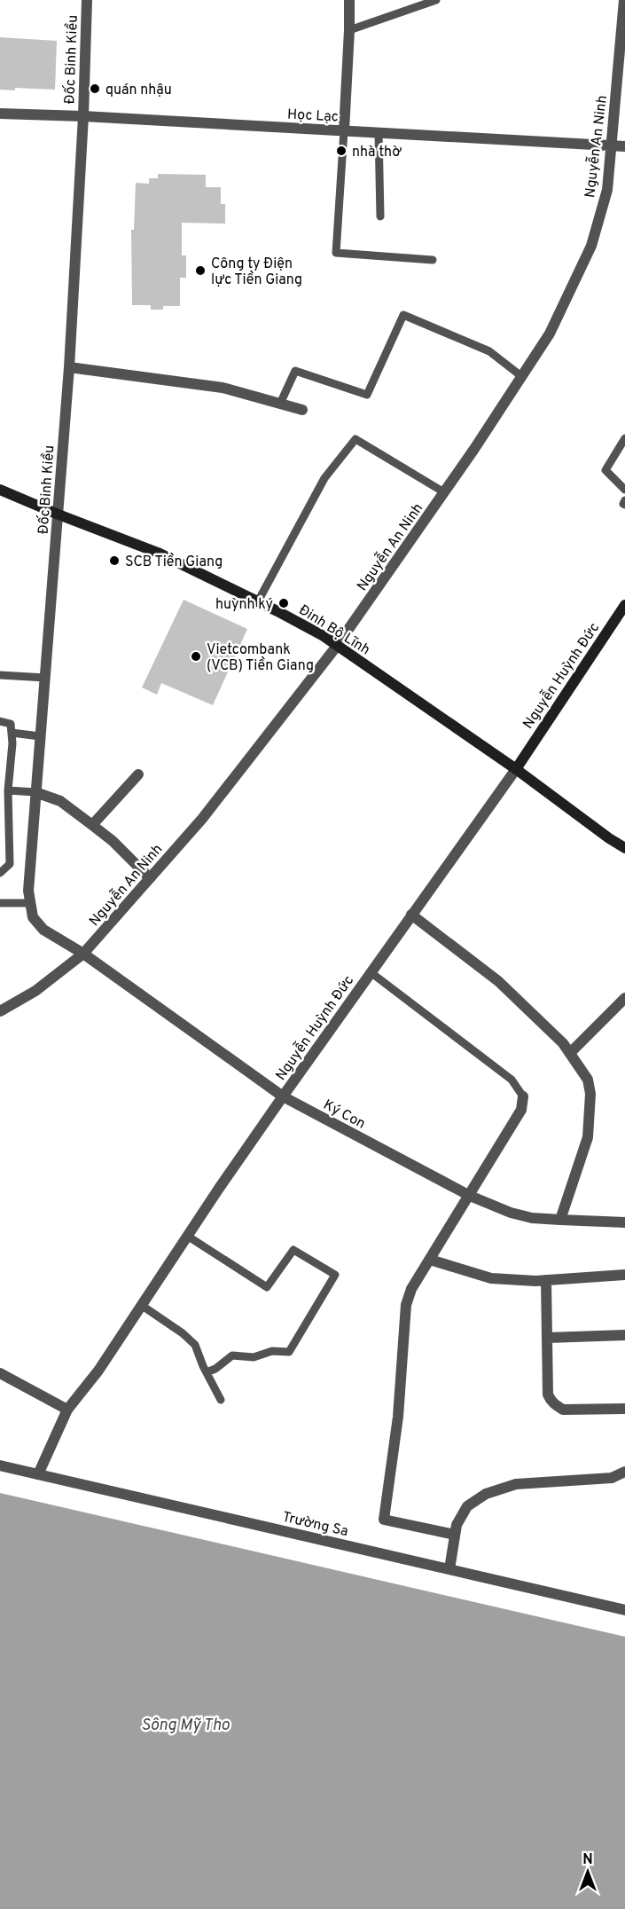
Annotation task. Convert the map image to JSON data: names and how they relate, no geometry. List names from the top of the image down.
{
  "streets": {
    "main road": ["Đinh Bộ Lĩnh", "Nguyễn Huỳnh Đức"],
    "street": [
      "Đốc Binh Kiều",
      "Học Lạc",
      "Nguyễn An Ninh",
      "Ký Con",
      "Trường Sa"
    ]
  },
  "crossings": [
    ["Đốc Binh Kiều", "Học Lạc"],
    ["Đốc Binh Kiều", "Nguyễn An Ninh"],
    ["Đốc Binh Kiều", "Đinh Bộ Lĩnh"],
    ["Đốc Binh Kiều", "Ký Con"],
    ["Học Lạc", "Nguyễn An Ninh"],
    ["Nguyễn An Ninh", "Đinh Bộ Lĩnh"],
    ["Nguyễn An Ninh", "Ký Con"],
    ["Đinh Bộ Lĩnh", "Nguyễn Huỳnh Đức"],
    ["Nguyễn Huỳnh Đức", "Ký Con"],
    ["Nguyễn Huỳnh Đức", "Trường Sa"]
  ],
  "water": ["Sông Mỹ Tho"],
  "places": [
    "quán nhậu",
    "nhà thờ",
    "Công ty Điện lực Tiền Giang",
    "SCB Tiền Giang",
    "huỳnh ký",
    "Vietcombank (VCB) Tiền Giang"
  ],
  "north": "top"
}
